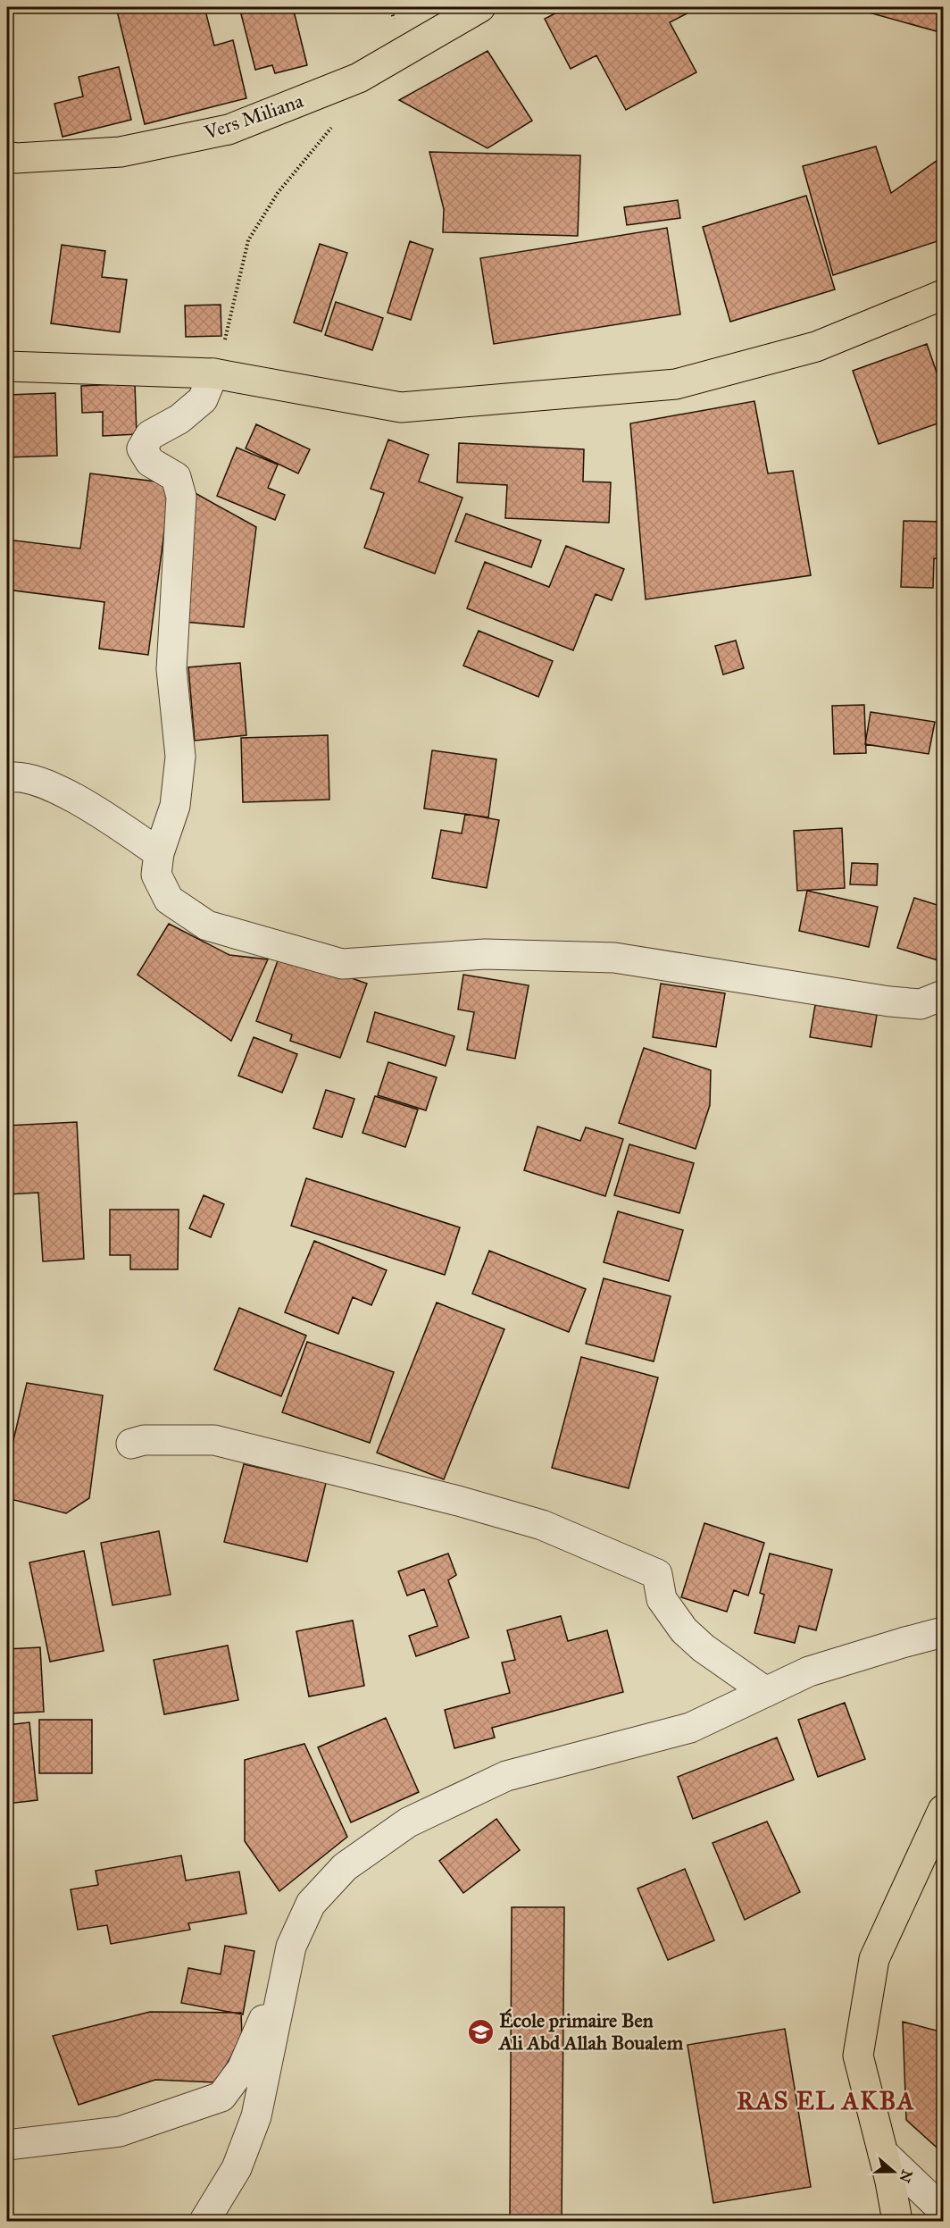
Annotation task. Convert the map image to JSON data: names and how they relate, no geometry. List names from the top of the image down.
{
  "streets": {
    "main road": ["Vers Miliana"]
  },
  "districts": ["RAS EL AKBA"],
  "places": {
    "school or university": ["École primaire Ben Ali Abd Allah Boualem"]
  },
  "north": "right"
}
